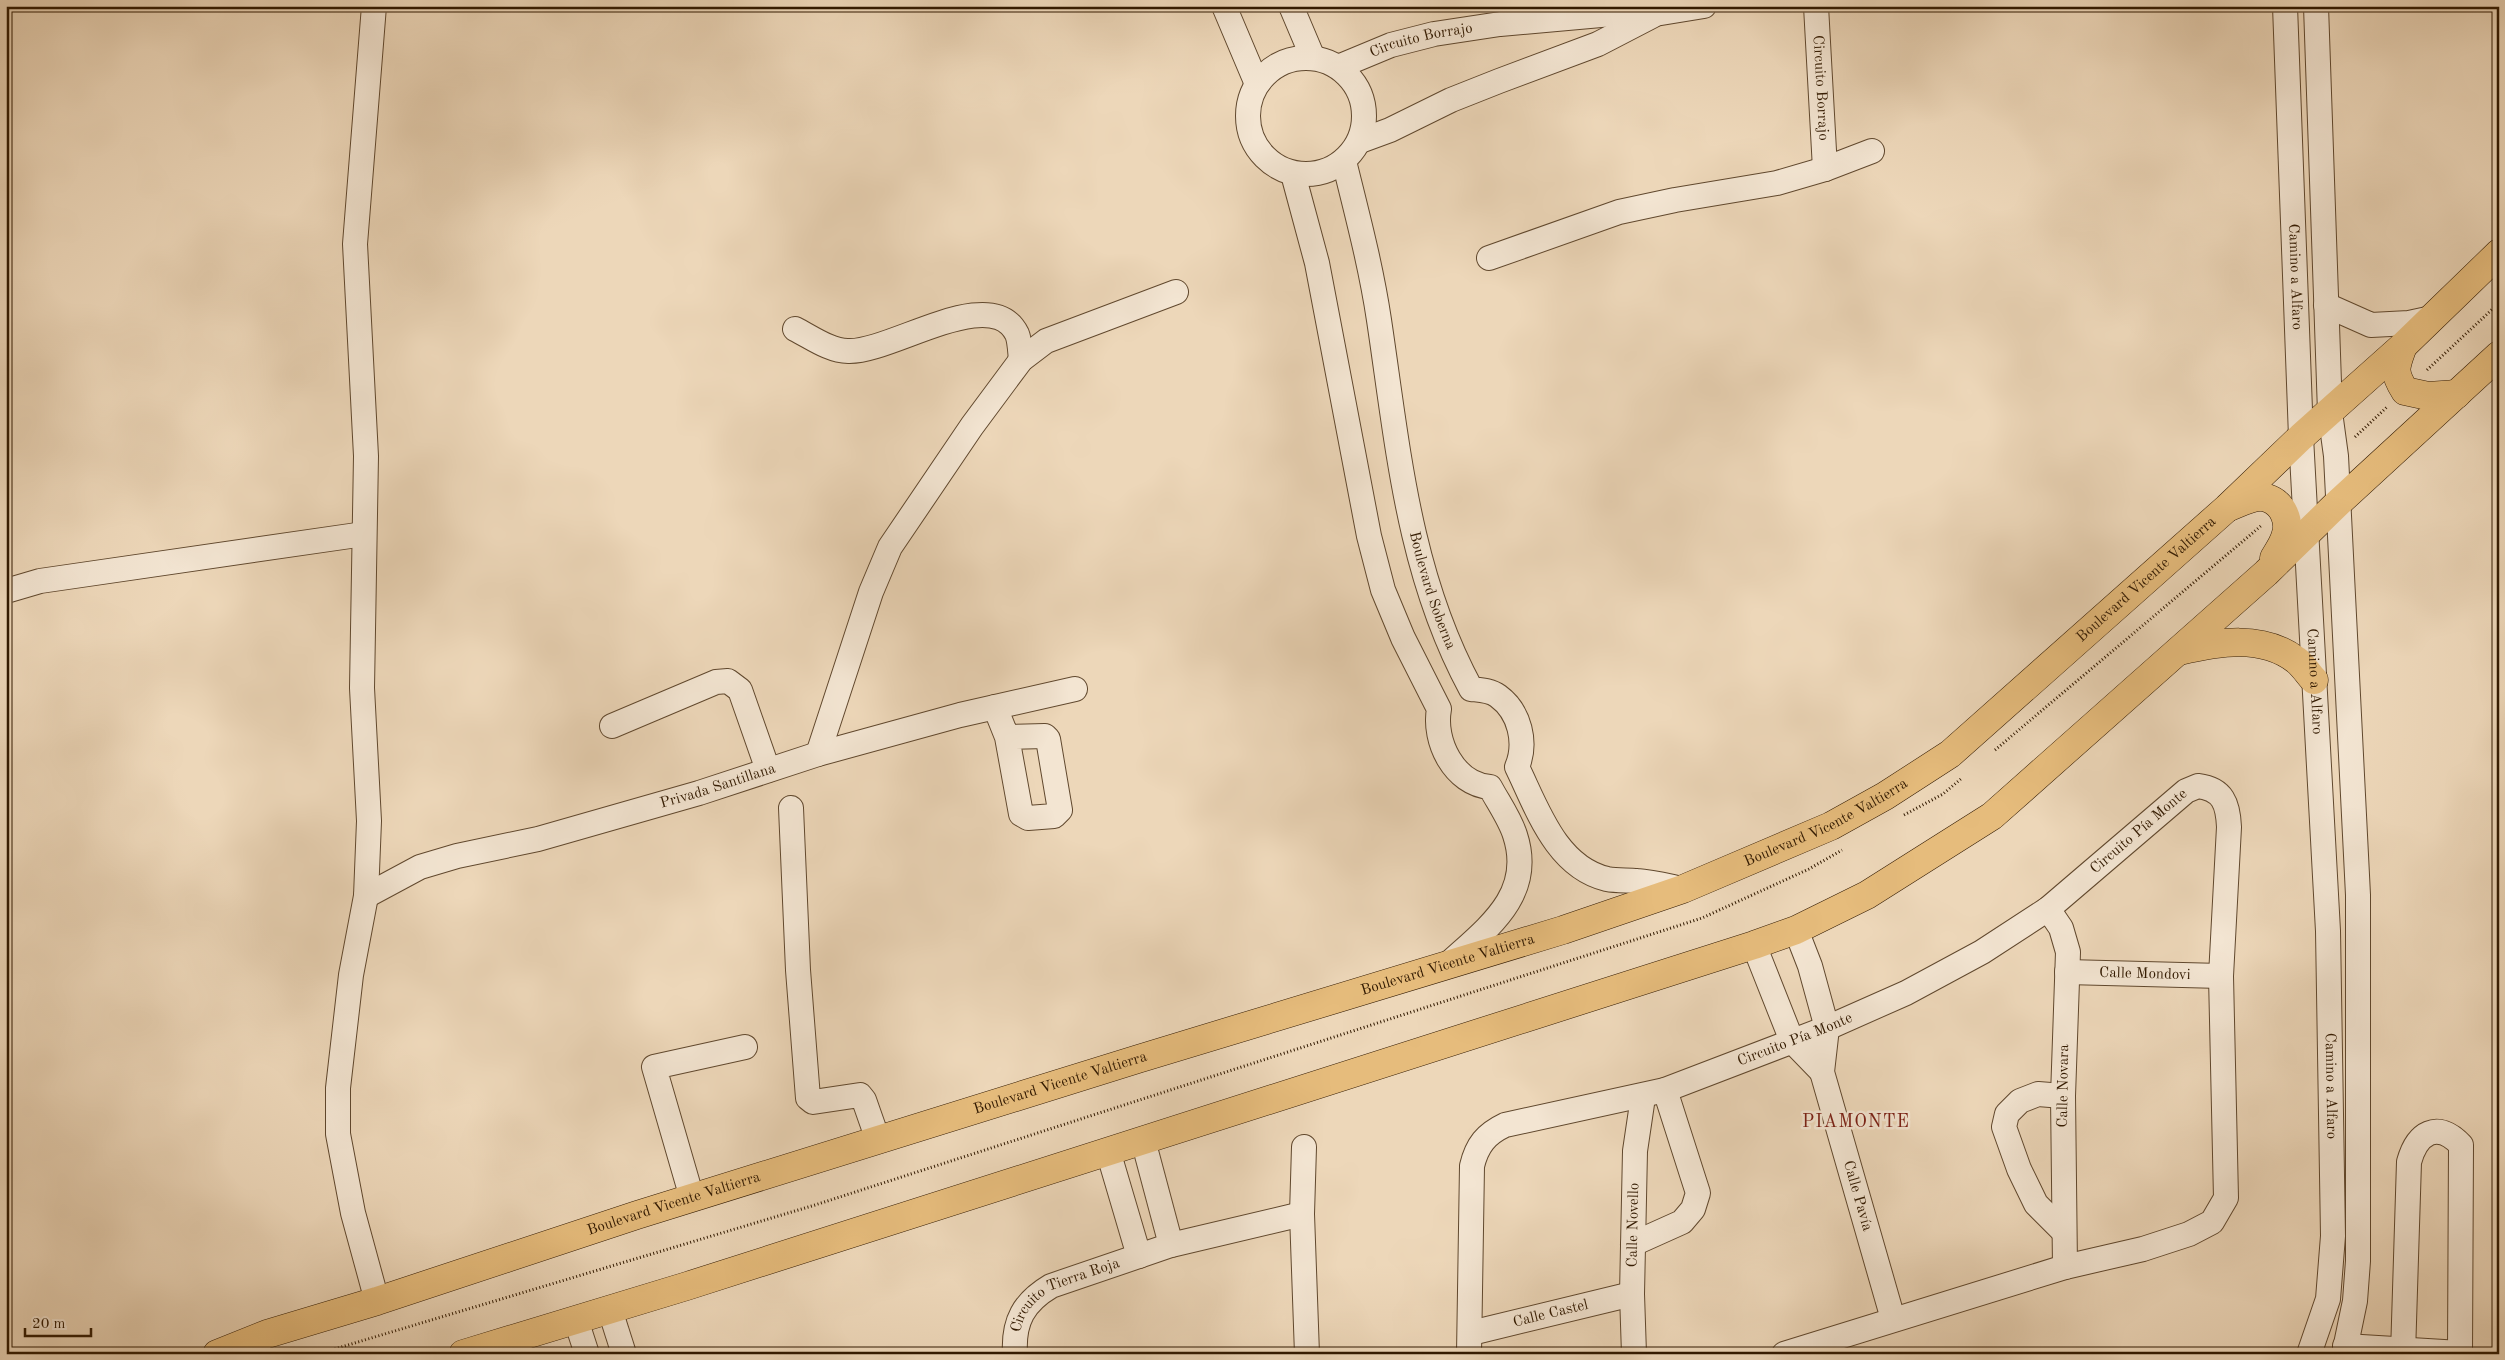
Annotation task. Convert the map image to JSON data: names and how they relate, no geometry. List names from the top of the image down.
{
  "streets": {
    "main road": ["Boulevard Vicente Valtierra"],
    "street": [
      "Circuito Borrajo",
      "Camino a Alfaro",
      "Boulevard Soberna",
      "Privada Santillana",
      "Circuito Pía Monte",
      "Calle Mondovi",
      "Calle Novara",
      "Calle Pavía",
      "Calle Novello",
      "Circuito Tierra Roja",
      "Calle Castel"
    ]
  },
  "crossings": [
    ["Circuito Borrajo", "Boulevard Soberna"],
    ["Camino a Alfaro", "Boulevard Vicente Valtierra"],
    ["Circuito Pía Monte", "Calle Mondovi"],
    ["Circuito Pía Monte", "Calle Novara"],
    ["Circuito Pía Monte", "Calle Pavía"],
    ["Circuito Pía Monte", "Calle Novello"],
    ["Circuito Pía Monte", "Calle Castel"],
    ["Calle Mondovi", "Calle Novara"],
    ["Calle Novello", "Calle Castel"]
  ],
  "districts": ["PIAMONTE"],
  "scale_bar": "20 m"
}
